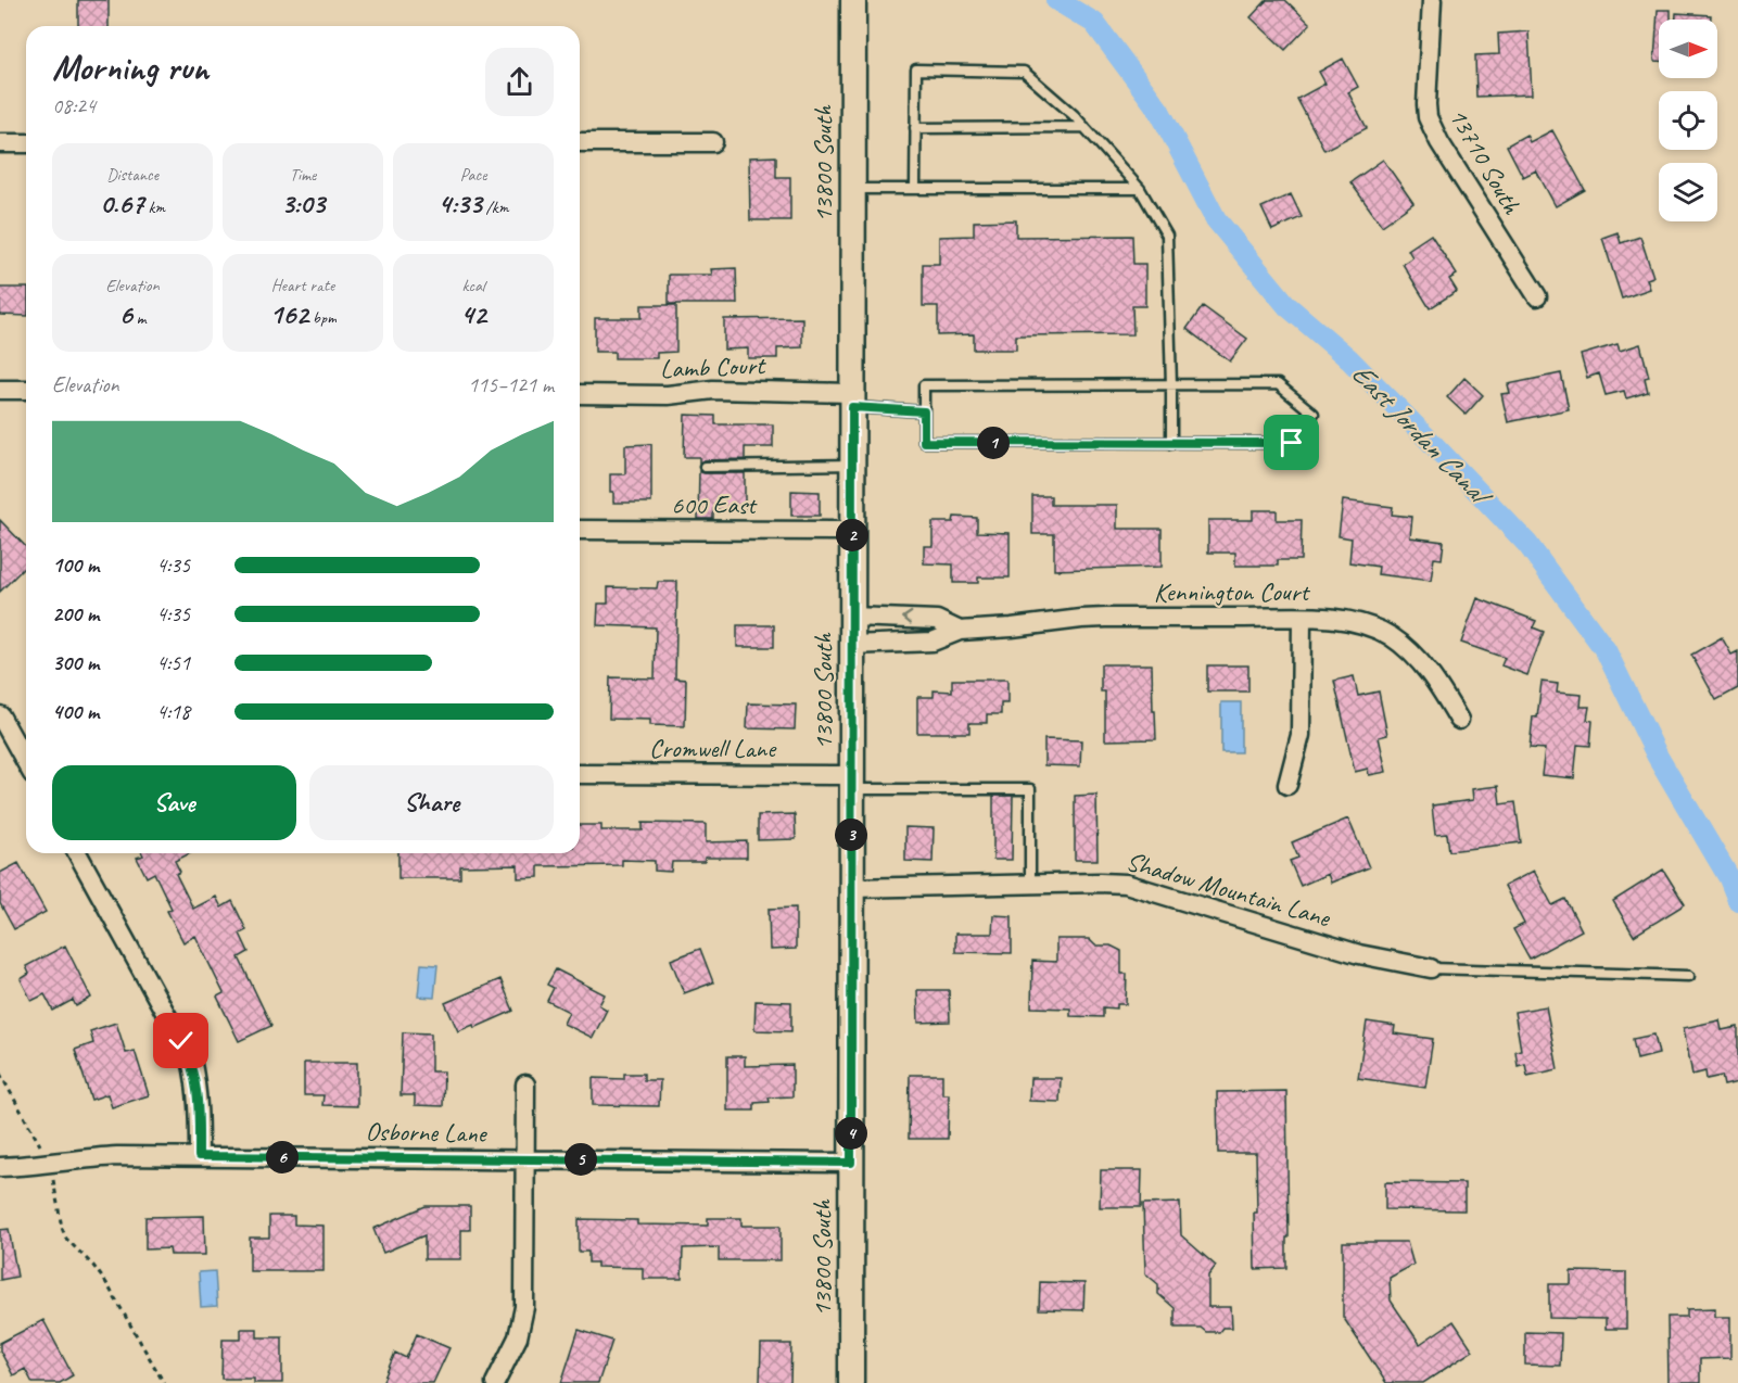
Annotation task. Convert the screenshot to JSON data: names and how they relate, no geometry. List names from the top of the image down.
{
  "streets": {
    "main road": ["13800 South"],
    "street": [
      "13710 South",
      "Lamb Court",
      "600 East",
      "Kennington Court",
      "Cromwell Lane",
      "Shadow Mountain Lane",
      "Osborne Lane"
    ]
  },
  "crossings": [
    ["13800 South", "Lamb Court"],
    ["13800 South", "600 East"],
    ["13800 South", "Kennington Court"],
    ["13800 South", "Cromwell Lane"],
    ["13800 South", "Shadow Mountain Lane"],
    ["13800 South", "Osborne Lane"]
  ],
  "water": ["East Jordan Canal"],
  "north": "right",
  "page": {
    "heading": ["Morning run", "08:24"],
    "stats": [
      ["Distance", "0.67 km"],
      ["Time", "3:03"],
      ["Pace", "4:33 /km"],
      ["Elevation", "6 m"],
      ["Heart rate", "162 bpm"],
      ["kcal", "42"]
    ],
    "chart": ["Elevation", "115–121 m"],
    "pins": [
      "1",
      "2",
      "3",
      "4",
      "6",
      "5"
    ],
    "list": [
      {
        "name": "100 m",
        "note": "4:35"
      },
      {
        "name": "200 m",
        "note": "4:35"
      },
      {
        "name": "300 m",
        "note": "4:51"
      },
      {
        "name": "400 m",
        "note": "4:18"
      }
    ],
    "buttons": ["Save", "Share"]
  }
}
